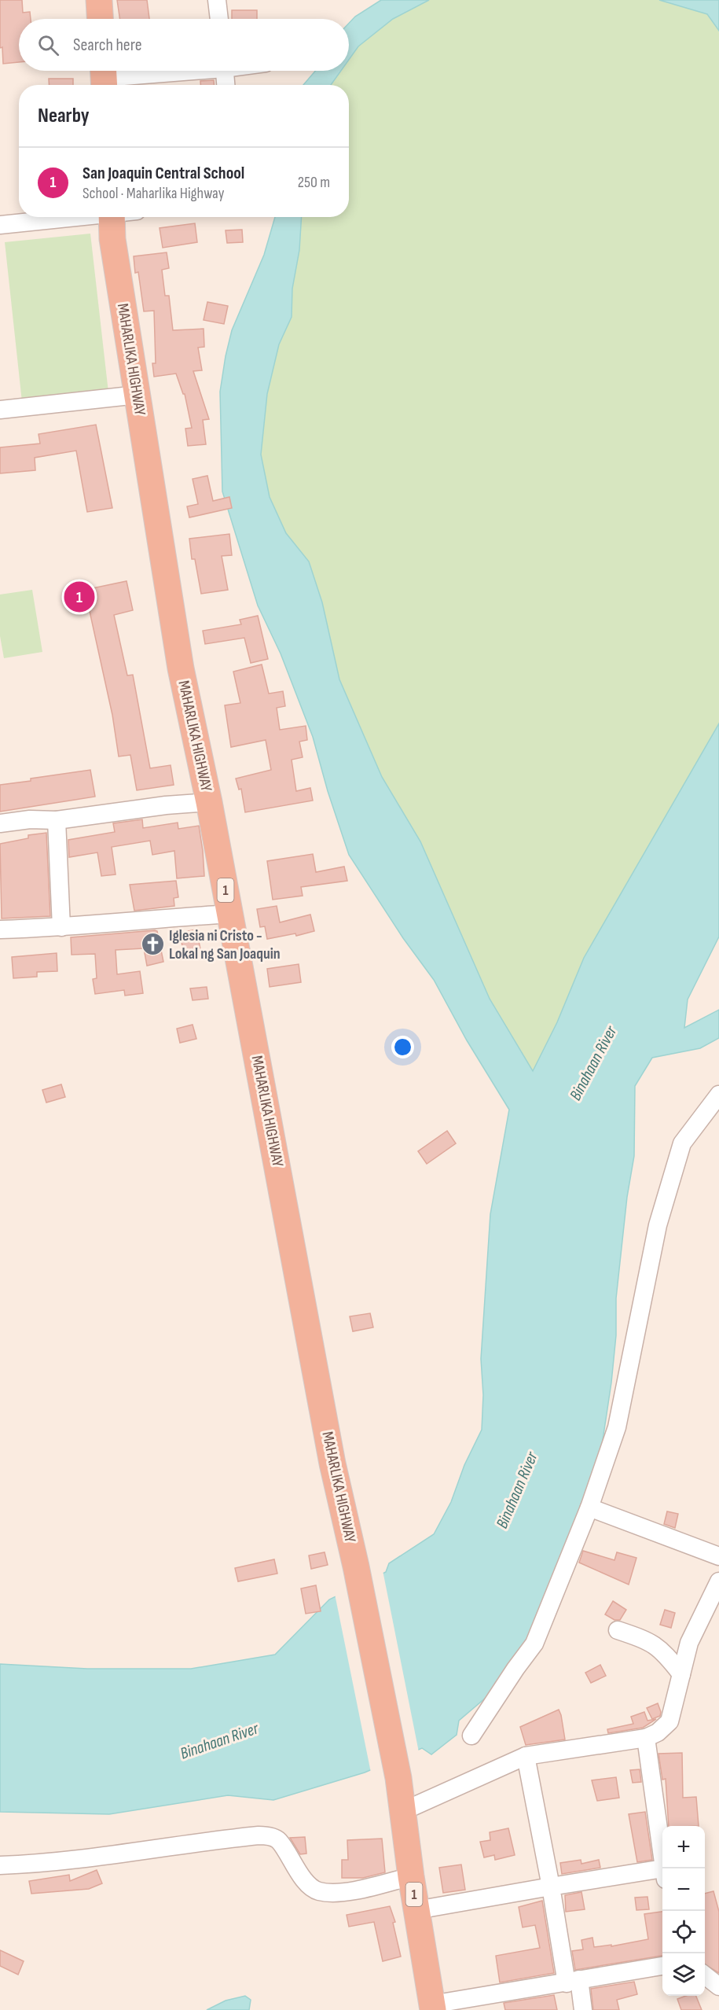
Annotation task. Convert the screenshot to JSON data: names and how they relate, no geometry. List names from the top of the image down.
{
  "streets": {
    "highway": ["MAHARLIKA HIGHWAY", "1"]
  },
  "water": ["Binahaan River"],
  "places": {
    "church": ["Iglesia ni Cristo - Lokal ng San Joaquin"]
  },
  "page": {
    "search": "Search here",
    "heading": "Nearby",
    "list": [
      {
        "mark": "1",
        "name": "San Joaquin Central School",
        "note": "School · Maharlika Highway",
        "value": "250 m"
      }
    ],
    "pins": "1",
    "map_buttons": ["+", "−"]
  }
}
